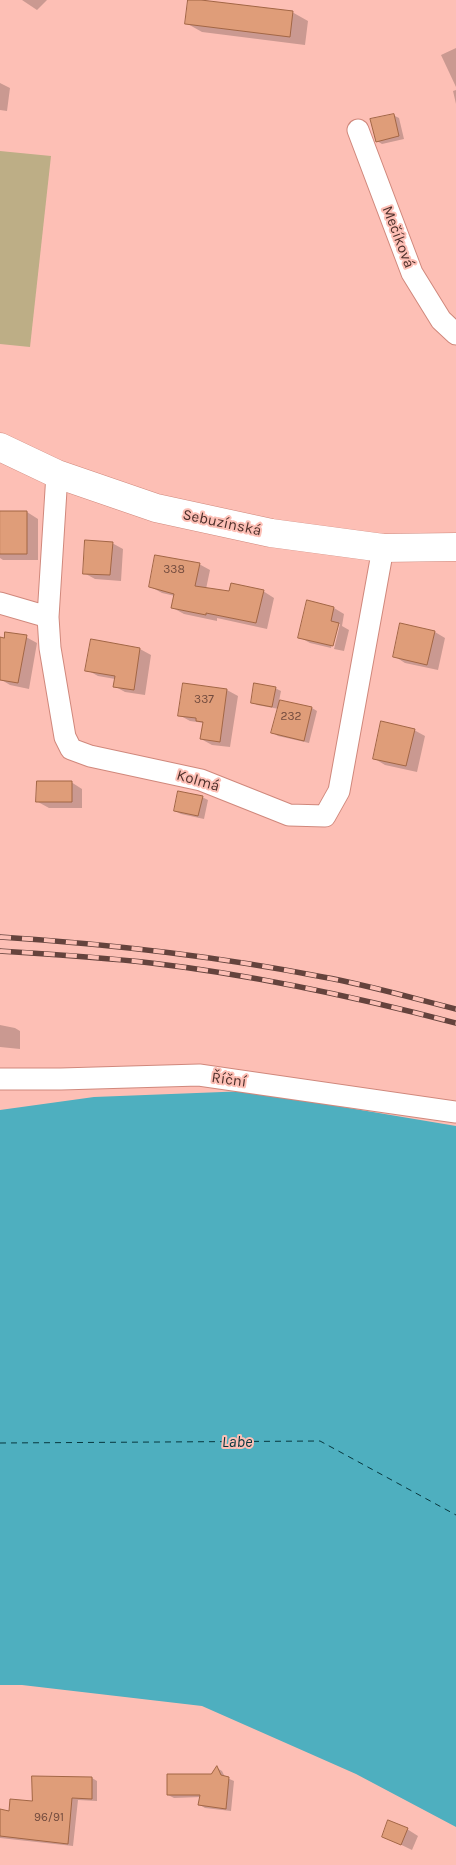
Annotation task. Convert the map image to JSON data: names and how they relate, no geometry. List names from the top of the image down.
{
  "streets": {
    "main road": ["Sebuzínská"],
    "street": ["Mečíková", "Kolmá", "Říční"]
  },
  "crossings": [
    ["Sebuzínská", "Kolmá"]
  ],
  "water": ["Labe"],
  "house_numbers": [
    "338",
    "337",
    "232",
    "96/91"
  ]
}
